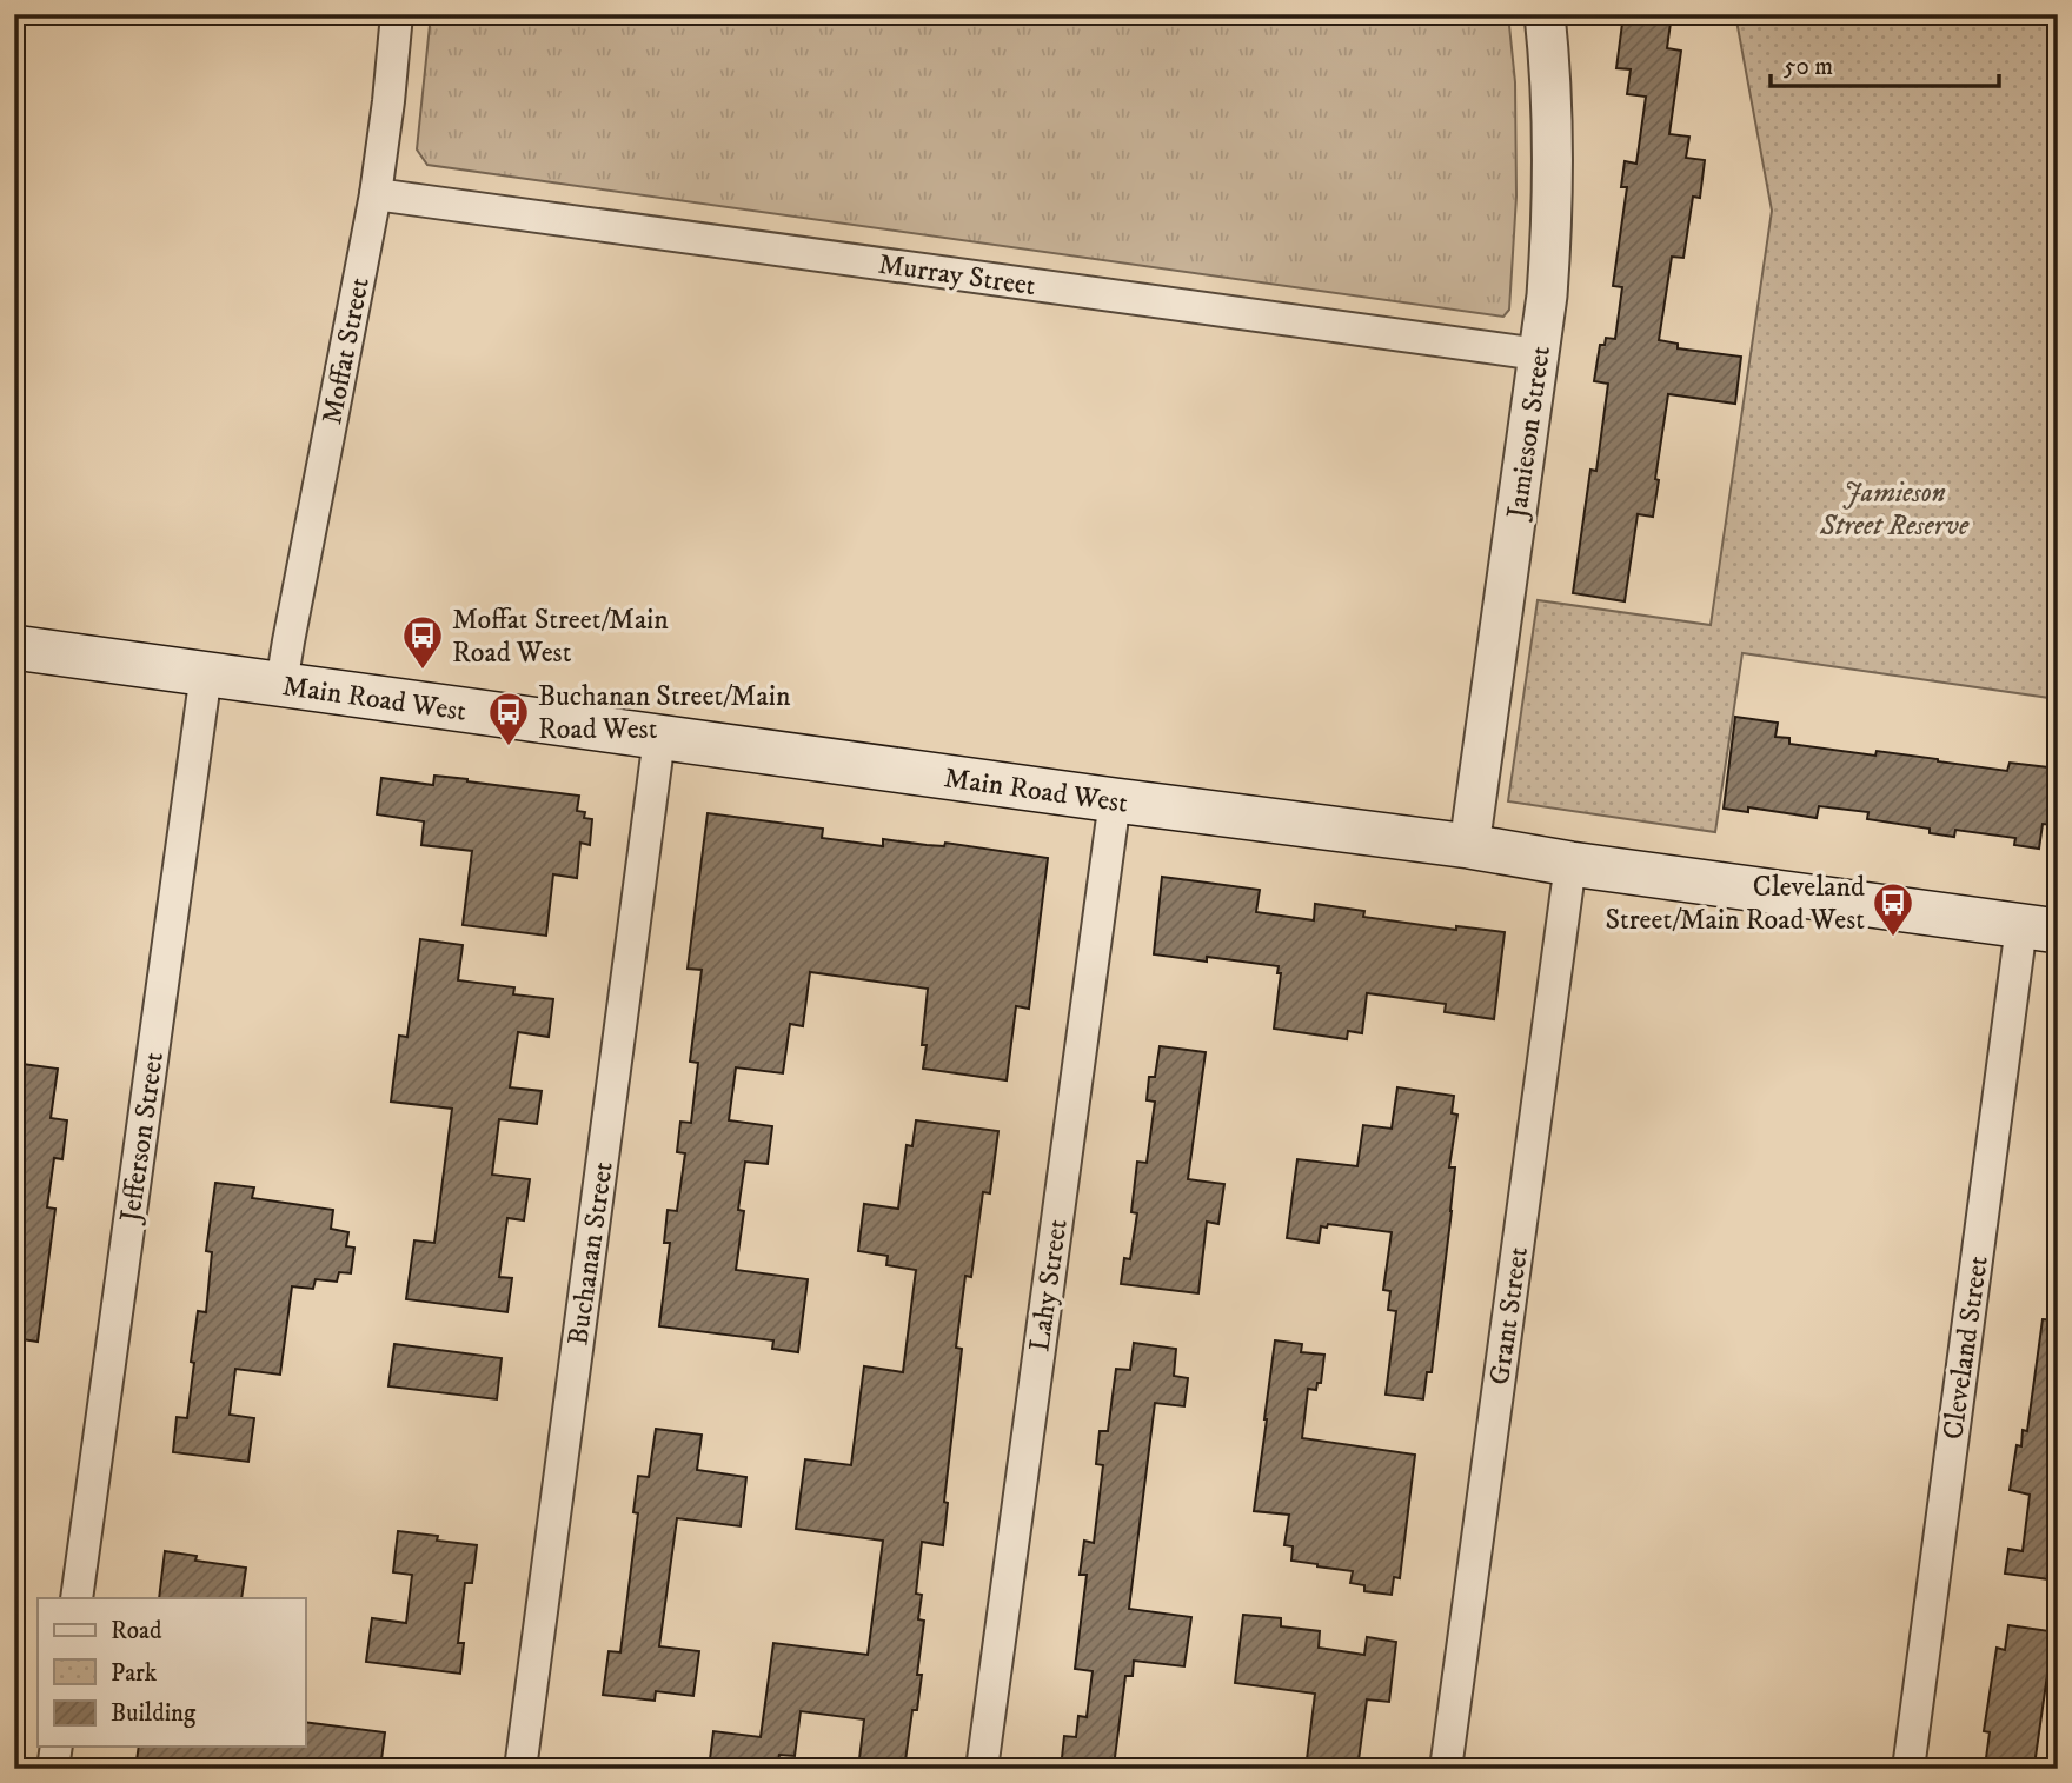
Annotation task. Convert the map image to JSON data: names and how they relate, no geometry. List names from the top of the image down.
{
  "streets": {
    "main road": ["Main Road West"],
    "street": [
      "Murray Street",
      "Moffat Street",
      "Jamieson Street",
      "Jefferson Street",
      "Buchanan Street",
      "Lahy Street",
      "Grant Street",
      "Cleveland Street"
    ]
  },
  "crossings": [
    ["Murray Street", "Moffat Street"],
    ["Murray Street", "Jamieson Street"],
    ["Moffat Street", "Main Road West"],
    ["Jamieson Street", "Main Road West"],
    ["Main Road West", "Jefferson Street"],
    ["Main Road West", "Buchanan Street"],
    ["Main Road West", "Lahy Street"],
    ["Main Road West", "Grant Street"],
    ["Main Road West", "Cleveland Street"]
  ],
  "parks": ["Jamieson Street Reserve"],
  "places": {
    "bus stop": ["Moffat Street/Main Road West", "Buchanan Street/Main Road West", "Cleveland Street/Main Road West"]
  },
  "legend": ["Road", "Park", "Building"],
  "scale_bar": "50 m"
}
